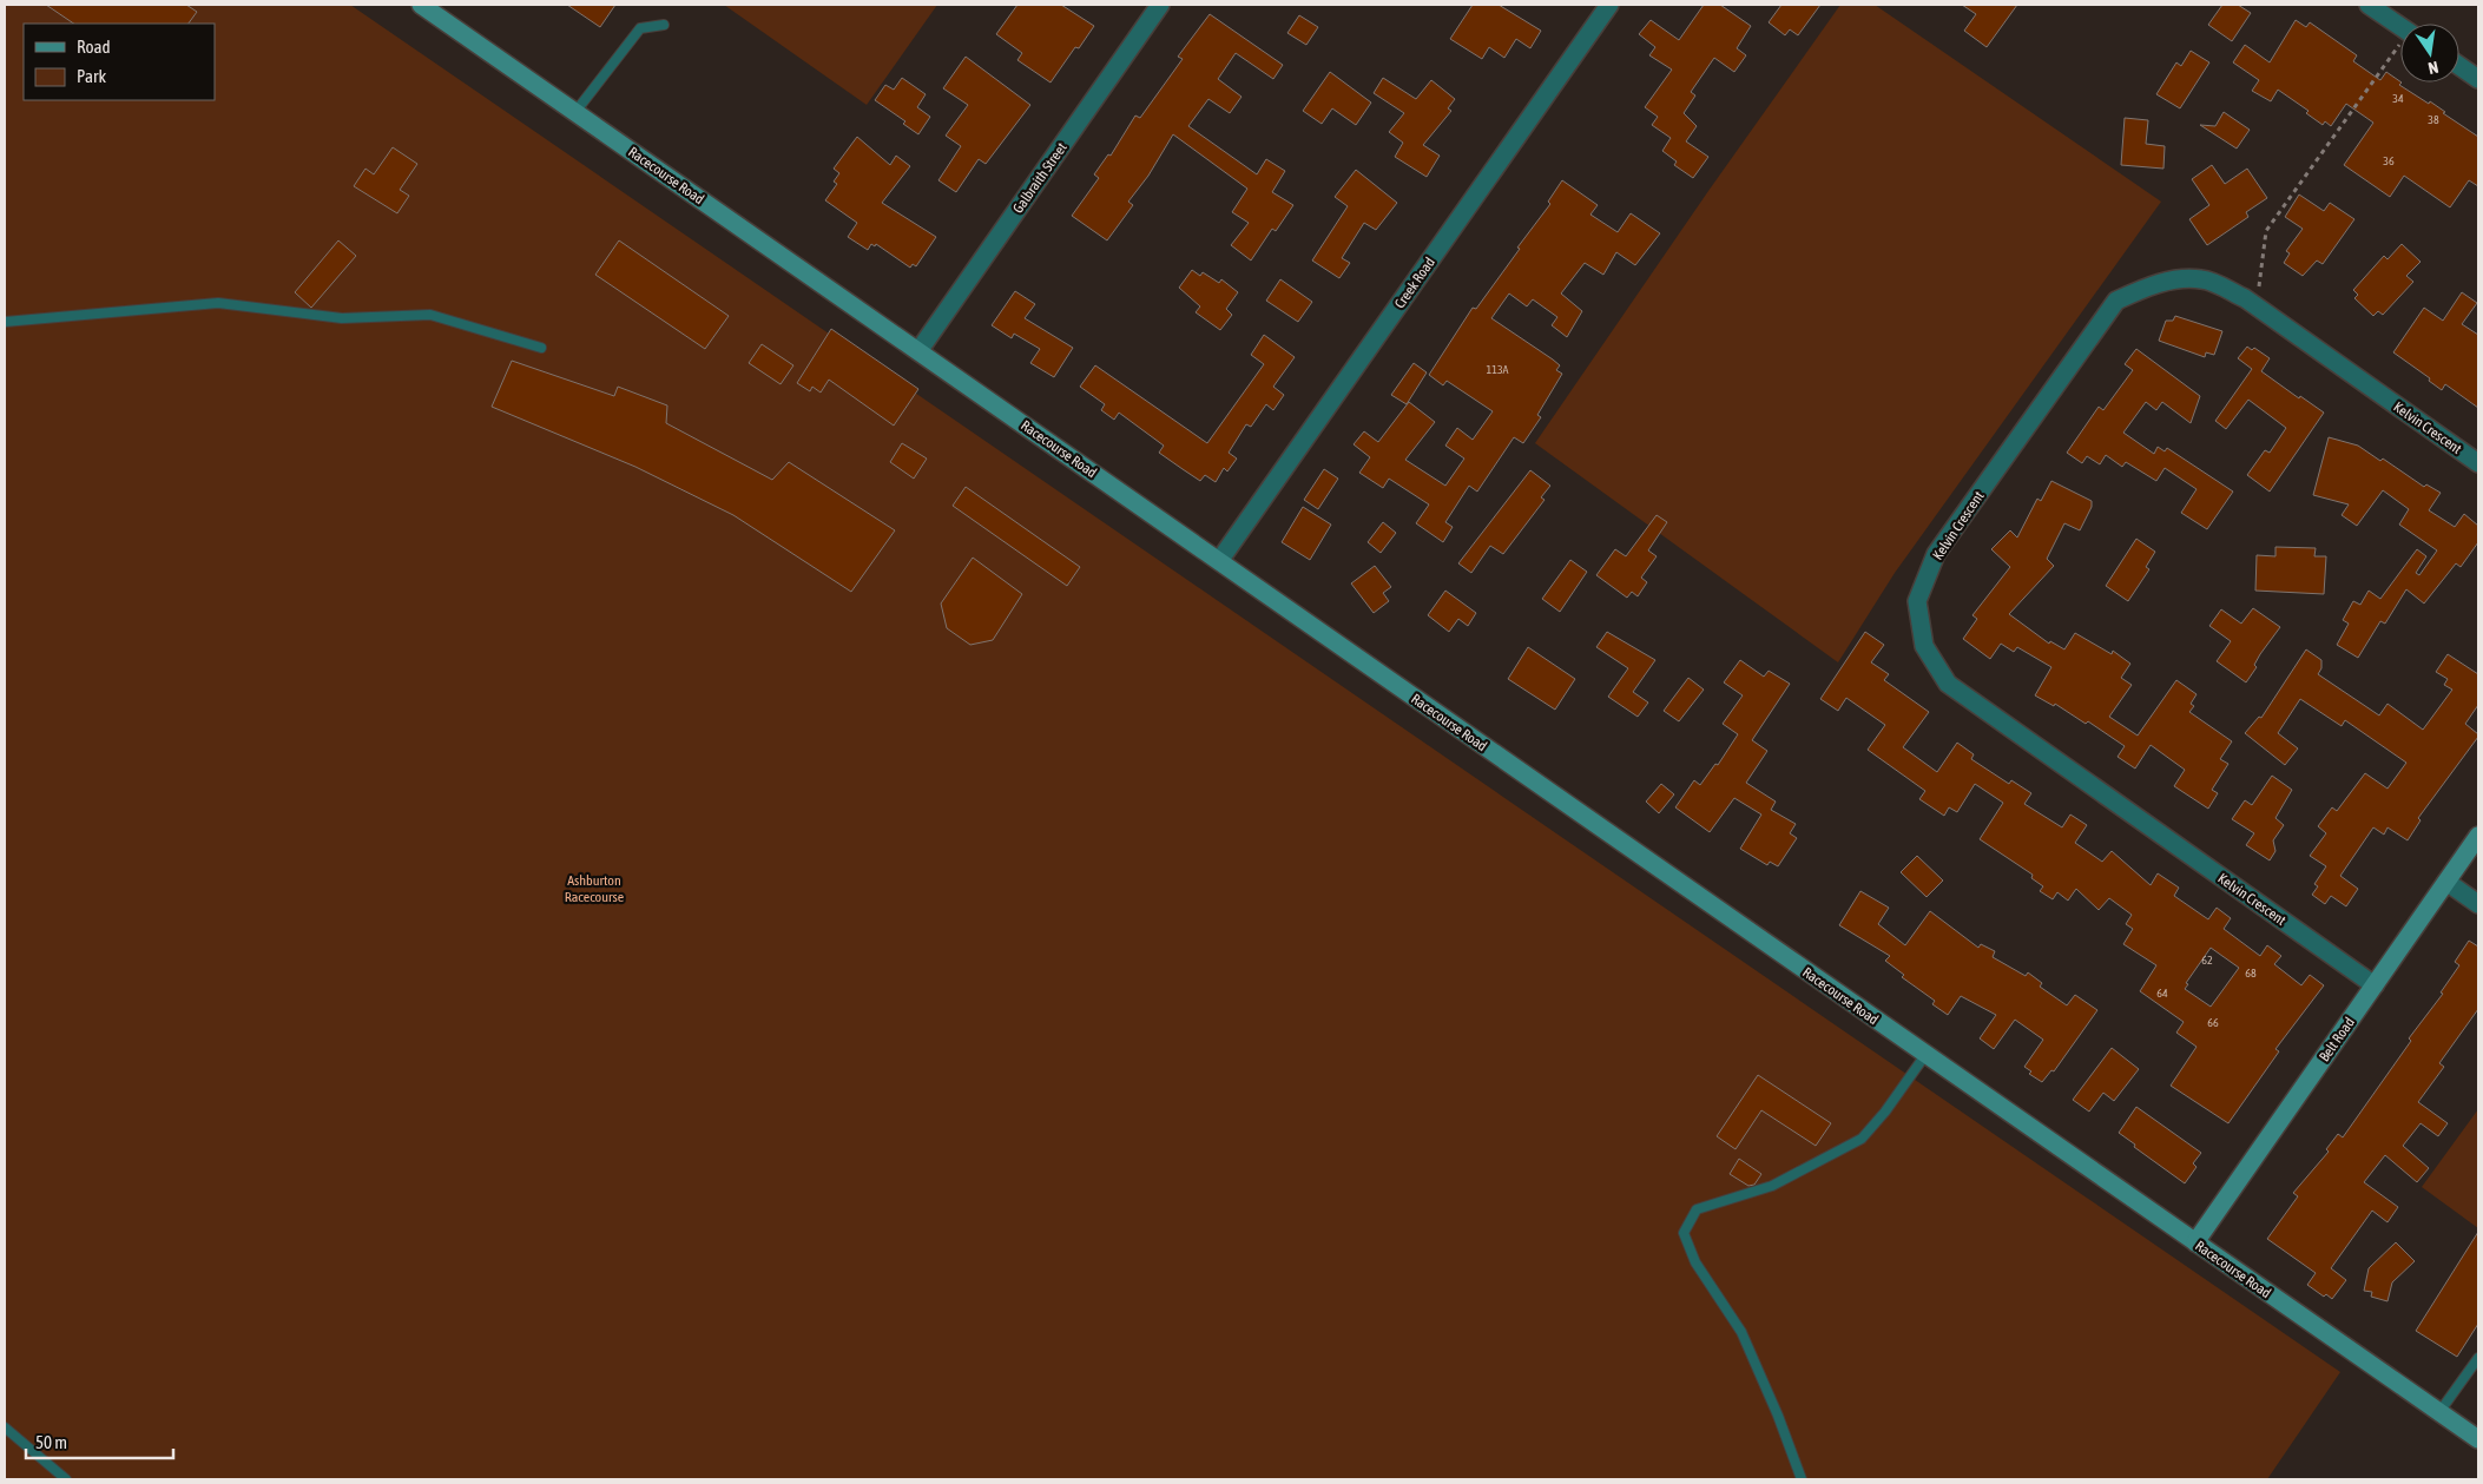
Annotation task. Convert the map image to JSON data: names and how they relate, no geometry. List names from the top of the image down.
{
  "streets": {
    "street": [
      "Racecourse Road",
      "Galbraith Street",
      "Creek Road",
      "Kelvin Crescent",
      "Belt Road"
    ]
  },
  "crossings": [
    ["Racecourse Road", "Galbraith Street"],
    ["Racecourse Road", "Creek Road"],
    ["Racecourse Road", "Belt Road"],
    ["Kelvin Crescent", "Belt Road"]
  ],
  "parks": ["Ashburton Racecourse"],
  "house_numbers": [
    "34",
    "38",
    "36",
    "113A",
    "62",
    "68",
    "64",
    "66"
  ],
  "legend": ["Road", "Park"],
  "scale_bar": "50 m",
  "north": "bottom"
}
